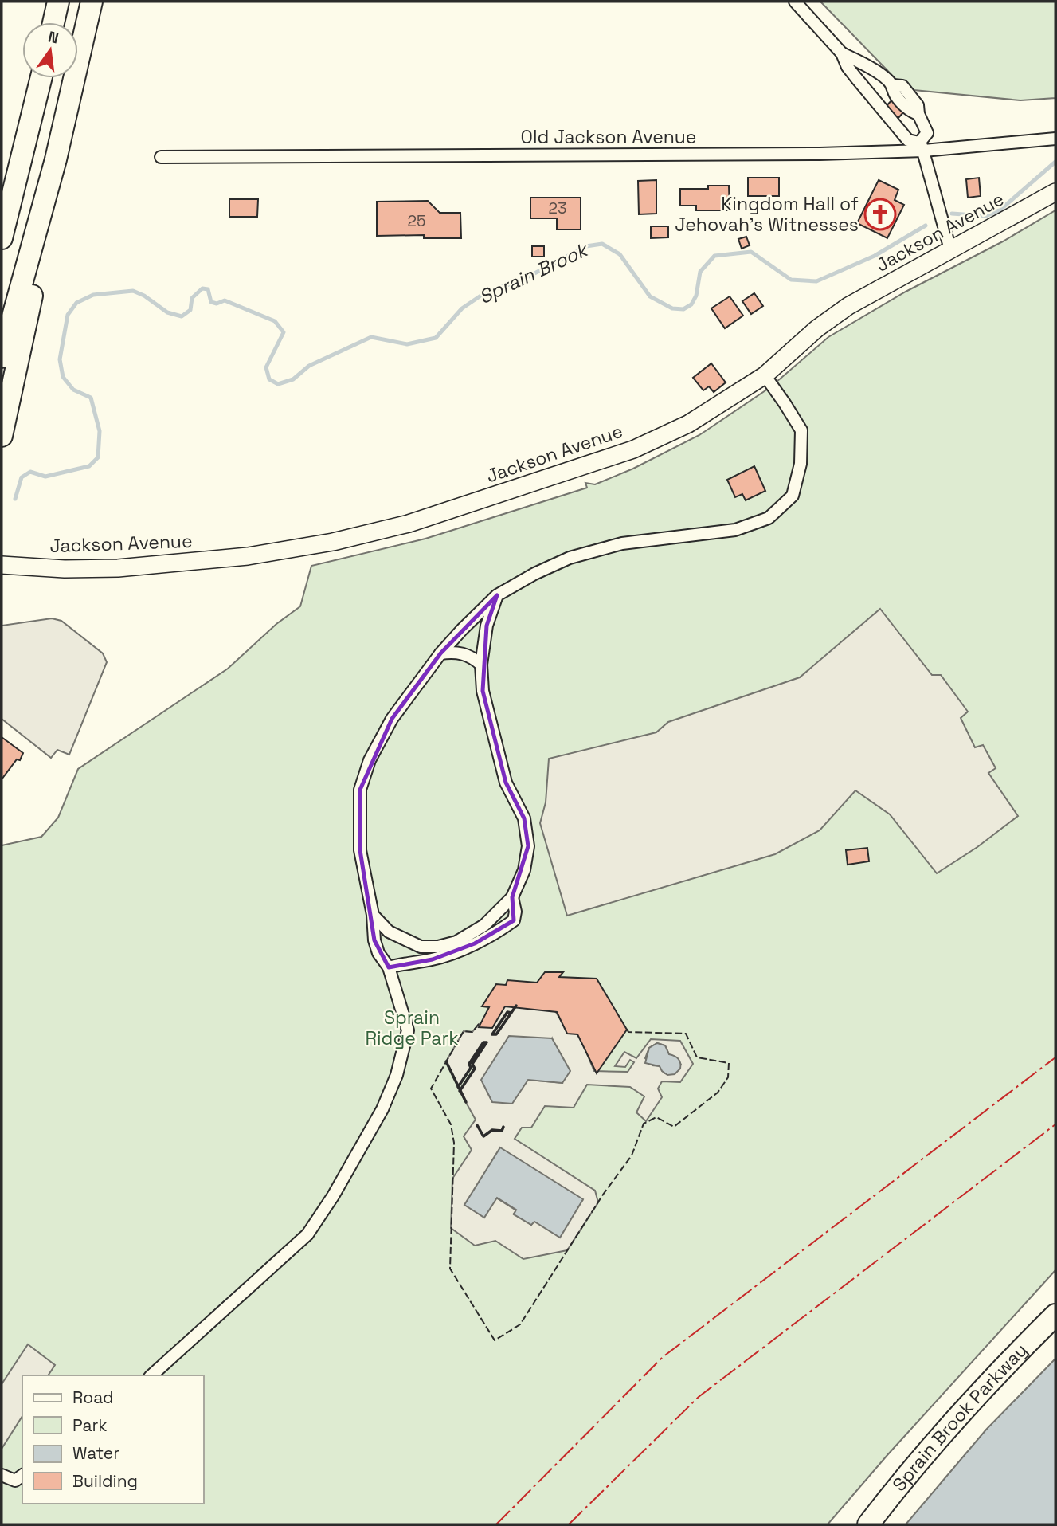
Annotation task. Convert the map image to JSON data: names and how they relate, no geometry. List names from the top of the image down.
{
  "streets": {
    "highway": ["Sprain Brook Parkway"],
    "main road": ["Jackson Avenue"],
    "street": ["Old Jackson Avenue"]
  },
  "water": ["Sprain Brook"],
  "parks": ["Sprain Ridge Park"],
  "places": {
    "church": ["Kingdom Hall of Jehovah’s Witnesses"]
  },
  "house_numbers": ["23", "25"],
  "legend": [
    "Road",
    "Park",
    "Water",
    "Building"
  ],
  "north": "top"
}
